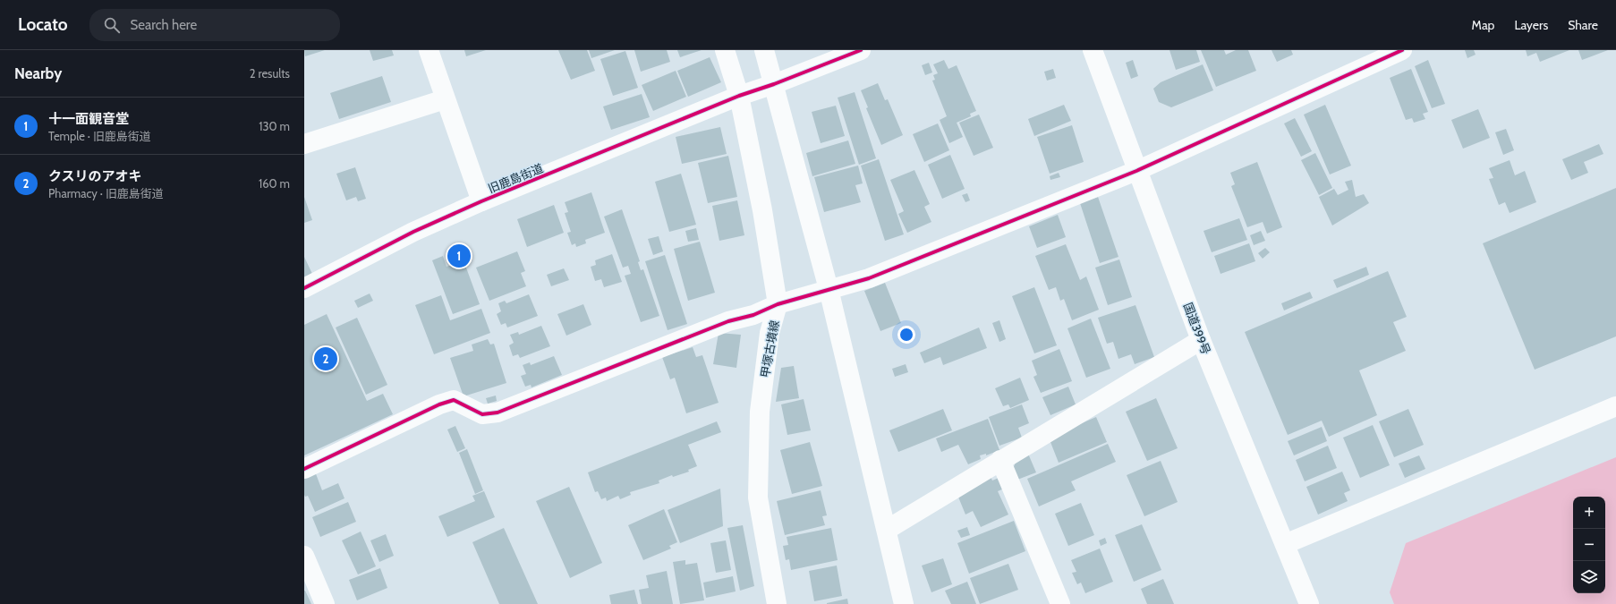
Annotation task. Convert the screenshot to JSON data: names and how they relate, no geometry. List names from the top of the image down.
{
  "streets": {
    "main road": ["旧鹿島街道", "国道399号", "甲塚古墳線"]
  },
  "crossings": [
    ["旧鹿島街道", "甲塚古墳線"]
  ],
  "page": {
    "header": "Locato",
    "search": "Search here",
    "nav": ["Map", "Layers", "Share"],
    "heading": ["Nearby", "2 results"],
    "list": [
      {
        "mark": "1",
        "name": "十一面観音堂",
        "note": "Temple · 旧鹿島街道",
        "value": "130 m"
      },
      {
        "mark": "2",
        "name": "クスリのアオキ",
        "note": "Pharmacy · 旧鹿島街道",
        "value": "160 m"
      }
    ],
    "pins": ["1", "2"],
    "map_buttons": ["+", "−"]
  }
}
